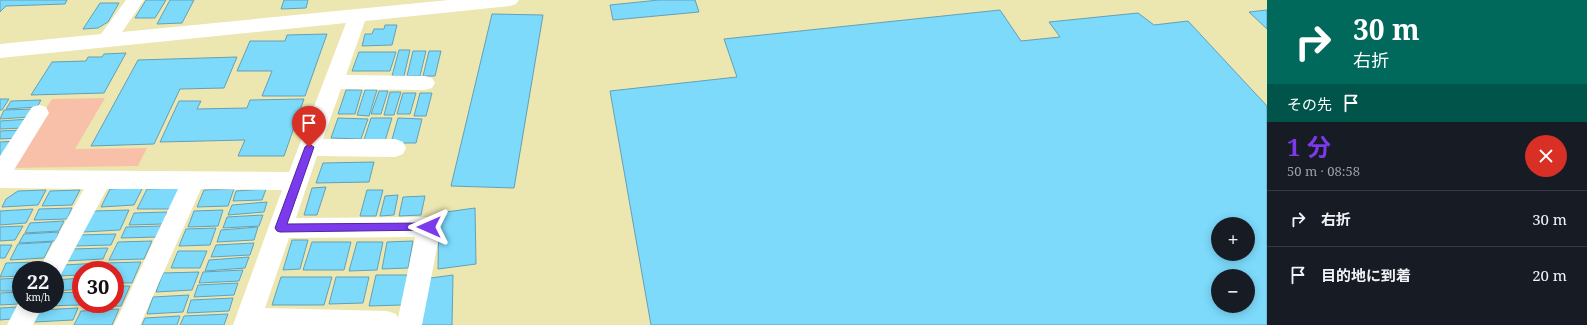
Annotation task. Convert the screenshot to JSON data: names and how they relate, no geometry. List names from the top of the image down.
{
  "page": {
    "turn": ["30 m", "右折"],
    "then": "その先",
    "heading": ["1 分", "50 m · 08:58"],
    "list": [
      {
        "name": "右折",
        "value": "30 m"
      },
      {
        "name": "目的地に到着",
        "value": "20 m"
      }
    ],
    "map_buttons": ["+", "−"],
    "speed": "22 km/h",
    "limit": "30"
  }
}
